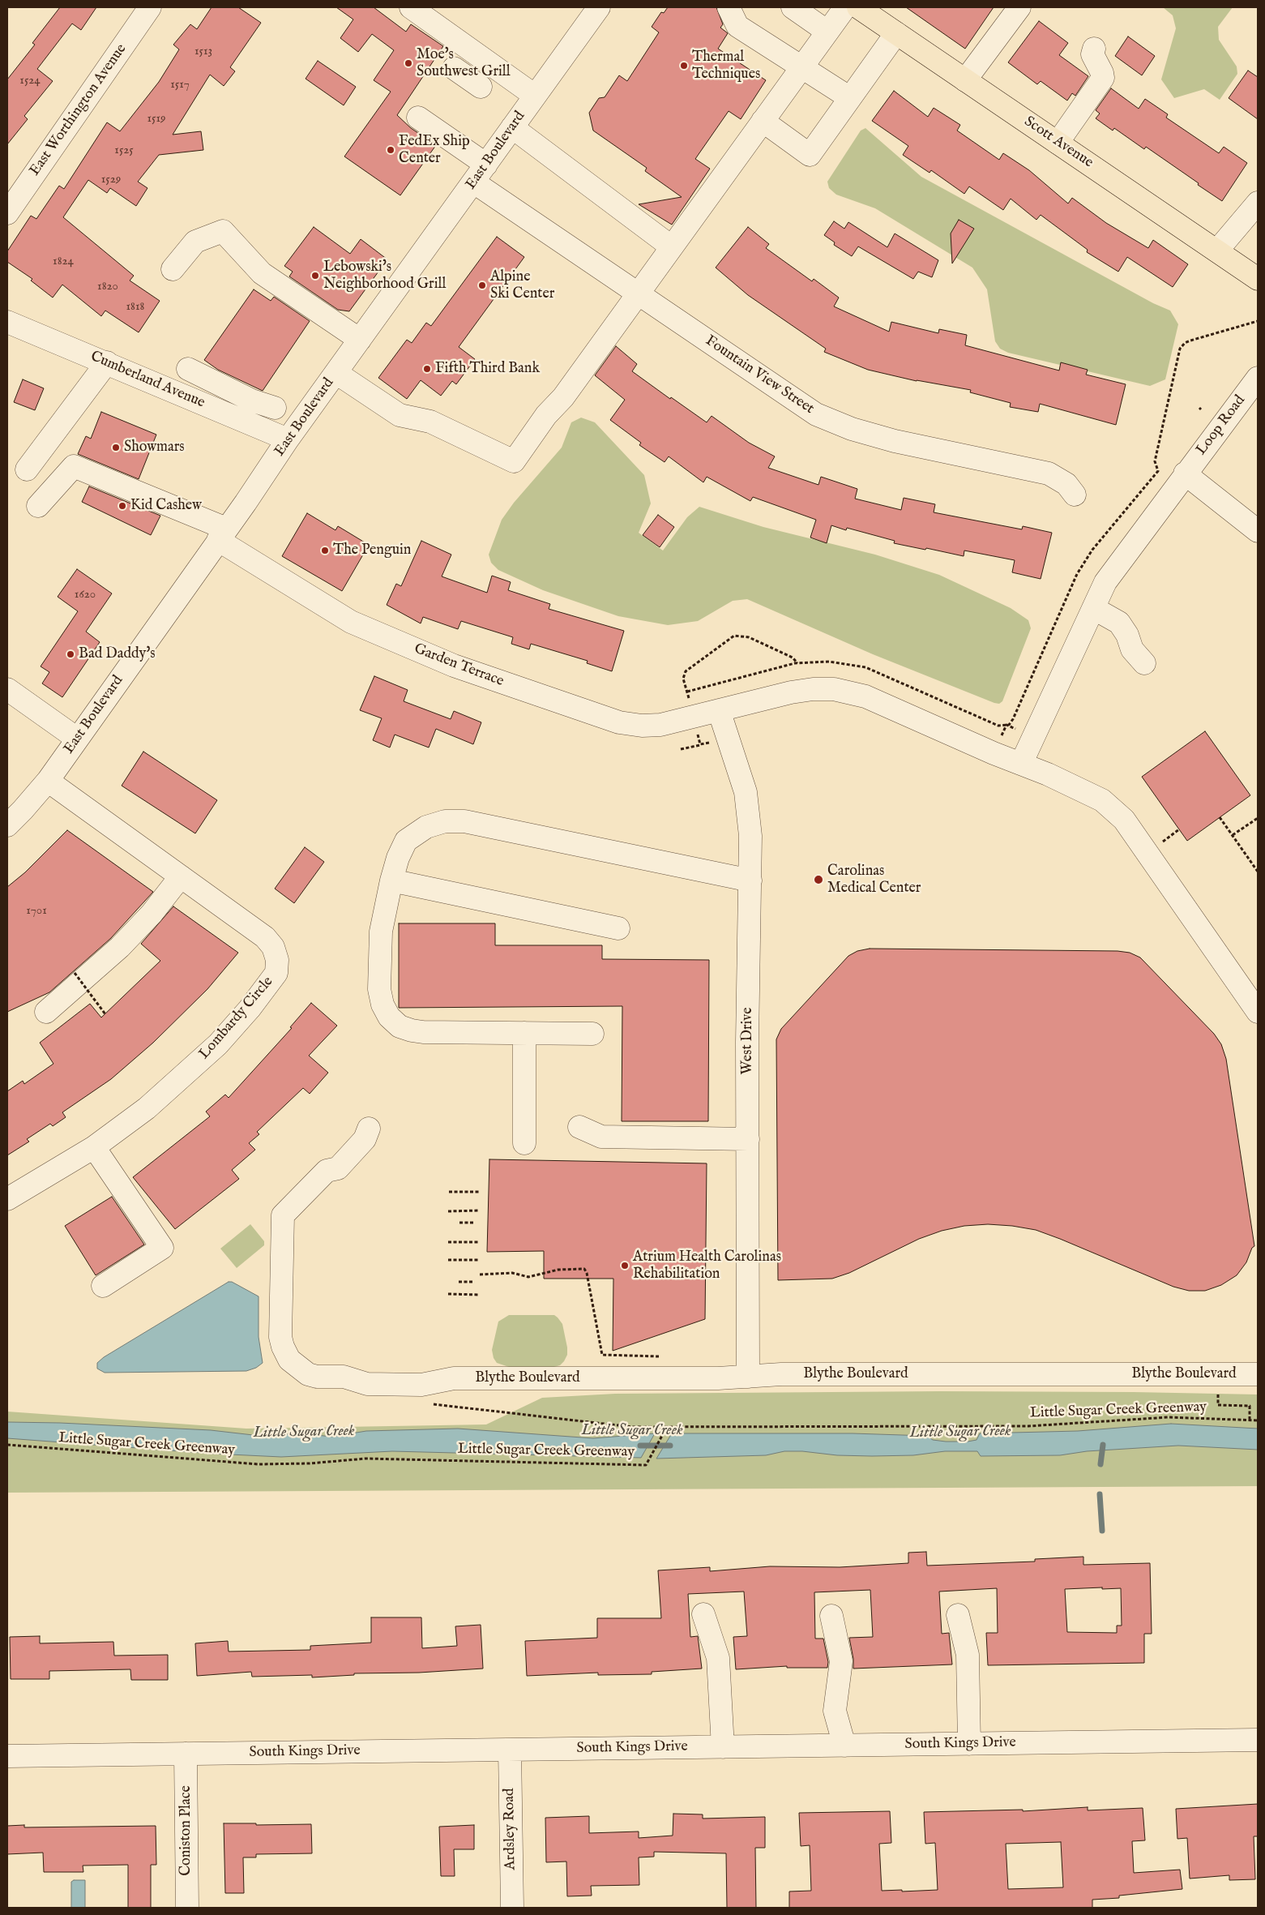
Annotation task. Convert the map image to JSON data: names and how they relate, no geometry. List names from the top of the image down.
{
  "streets": {
    "main road": ["Scott Avenue"],
    "street": [
      "East Worthington Avenue",
      "East Boulevard",
      "Fountain View Street",
      "Cumberland Avenue",
      "Loop Road",
      "Garden Terrace",
      "Lombardy Circle",
      "West Drive",
      "Blythe Boulevard",
      "South Kings Drive",
      "Ardsley Road",
      "Coniston Place"
    ],
    "path": ["Little Sugar Creek Greenway"]
  },
  "crossings": [
    ["East Boulevard", "Fountain View Street"],
    ["East Boulevard", "Cumberland Avenue"],
    ["East Boulevard", "Garden Terrace"],
    ["East Boulevard", "Lombardy Circle"],
    ["Loop Road", "Garden Terrace"],
    ["Garden Terrace", "West Drive"],
    ["West Drive", "Blythe Boulevard"],
    ["South Kings Drive", "Ardsley Road"],
    ["South Kings Drive", "Coniston Place"]
  ],
  "water": ["Little Sugar Creek"],
  "places": [
    "Moe's Southwest Grill",
    "Thermal Techniques",
    "FedEx Ship Center",
    "Lebowski's Neighborhood Grill",
    "Alpine Ski Center",
    "Fifth Third Bank",
    "Showmars",
    "Kid Cashew",
    "The Penguin",
    "Bad Daddy's",
    "Carolinas Medical Center",
    "Atrium Health Carolinas Rehabilitation"
  ],
  "house_numbers": [
    "1513",
    "1524",
    "1517",
    "1519",
    "1525",
    "1529",
    "1824",
    "1820",
    "1818",
    "1620",
    "1701"
  ]
}
